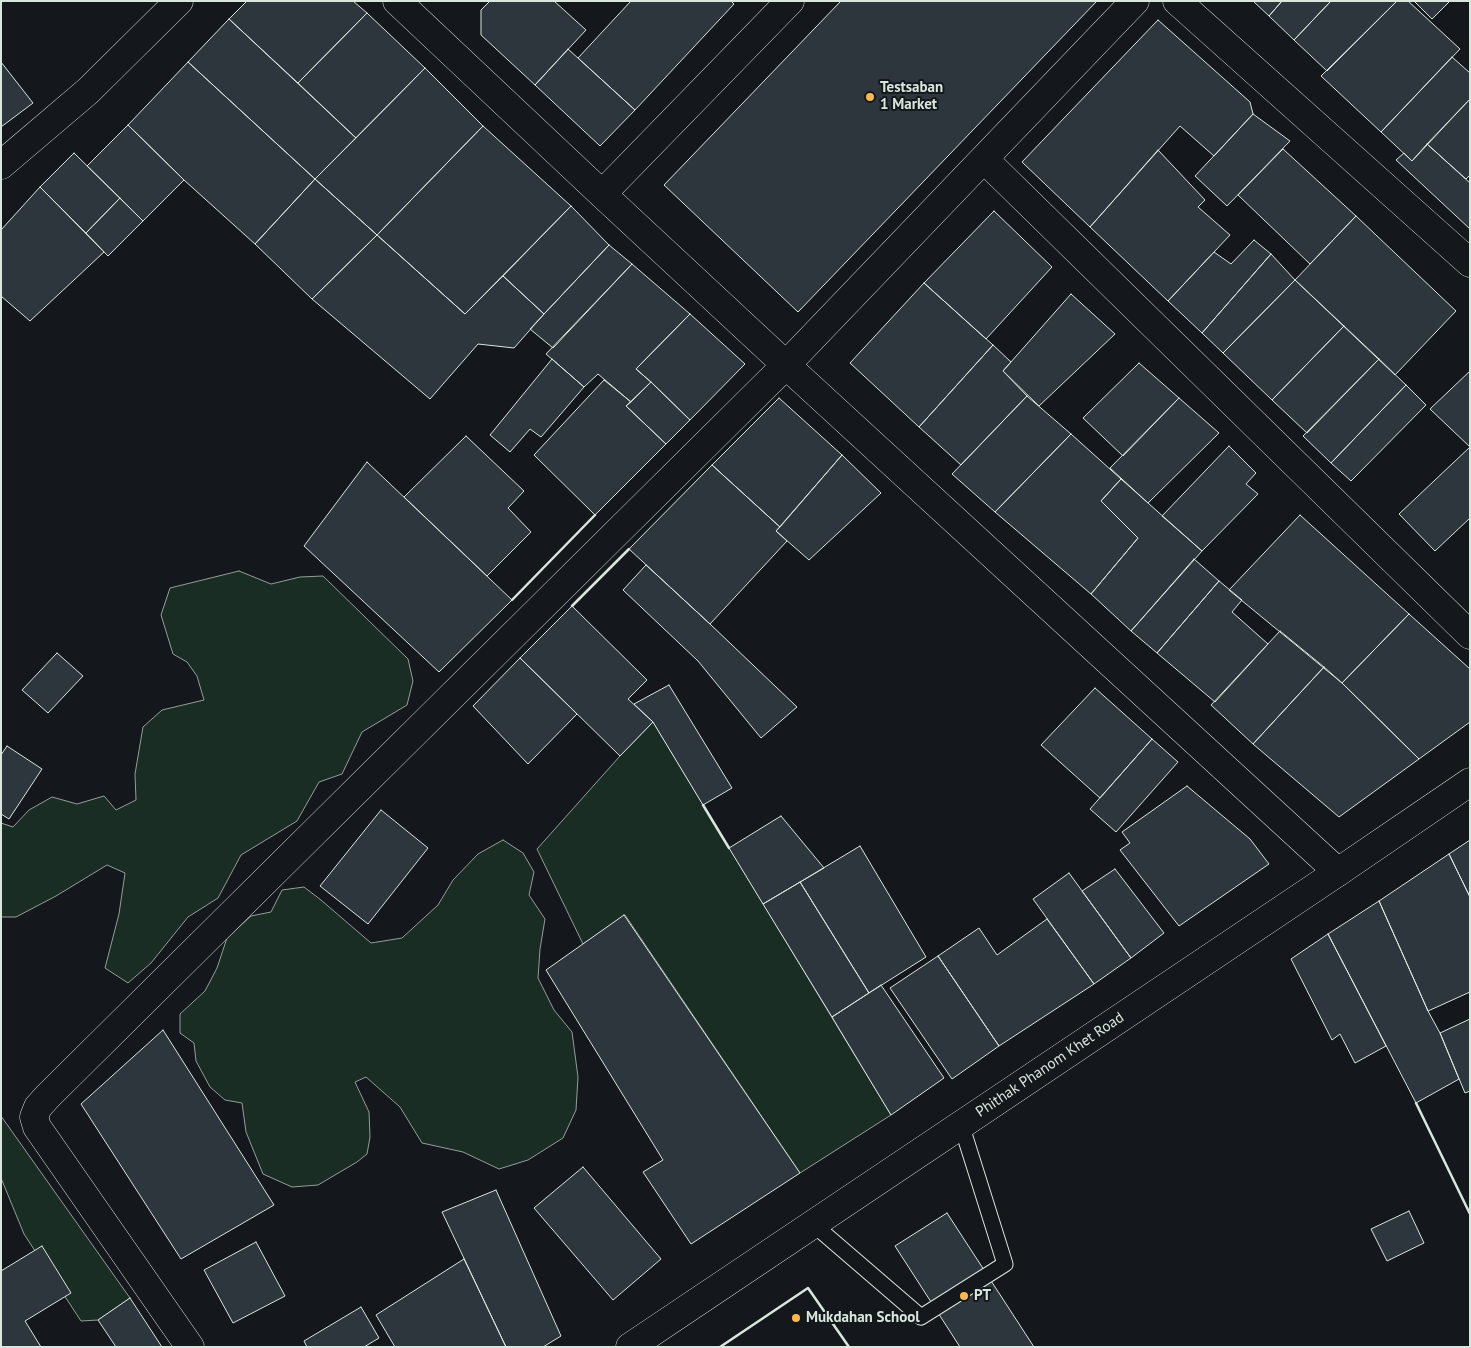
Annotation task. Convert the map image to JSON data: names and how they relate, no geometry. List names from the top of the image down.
{
  "streets": {
    "street": ["Phithak Phanom Khet Road"]
  },
  "places": ["Testsaban 1 Market", "PT", "Mukdahan School"]
}
